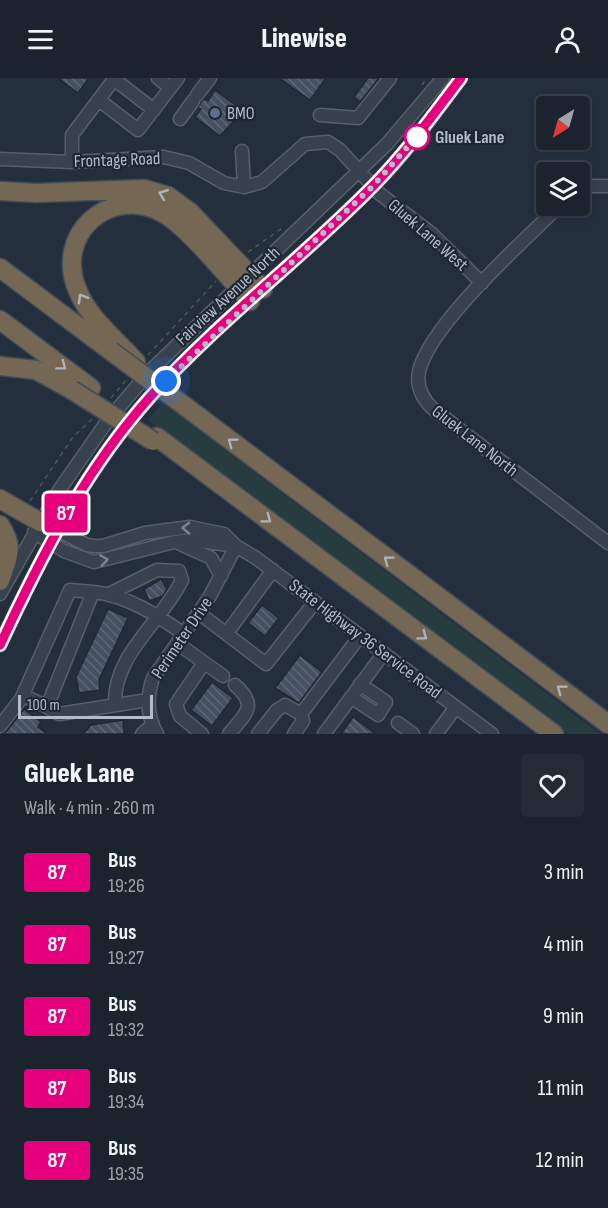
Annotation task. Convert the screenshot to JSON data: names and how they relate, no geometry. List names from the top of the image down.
{
  "streets": {
    "street": [
      "Frontage Road",
      "Gluek Lane West",
      "Fairview Avenue North",
      "Gluek Lane North",
      "Perimeter Drive",
      "State Highway 36 Service Road"
    ]
  },
  "crossings": [
    ["Gluek Lane West", "Fairview Avenue North"],
    ["Gluek Lane West", "Gluek Lane North"],
    ["Fairview Avenue North", "State Highway 36 Service Road"],
    ["Perimeter Drive", "State Highway 36 Service Road"]
  ],
  "places": ["BMO", "Gluek Lane"],
  "lines": ["bus line 87"],
  "scale_bar": "100 m",
  "north": "bottom left",
  "page": {
    "header": "Linewise",
    "on_map": "87",
    "scale": "100 m",
    "heading": ["Gluek Lane", "Walk · 4 min · 260 m"],
    "list": [
      {
        "mark": "87",
        "name": "Bus",
        "note": "19:26",
        "value": "3 min"
      },
      {
        "mark": "87",
        "name": "Bus",
        "note": "19:27",
        "value": "4 min"
      },
      {
        "mark": "87",
        "name": "Bus",
        "note": "19:32",
        "value": "9 min"
      },
      {
        "mark": "87",
        "name": "Bus",
        "note": "19:34",
        "value": "11 min"
      },
      {
        "mark": "87",
        "name": "Bus",
        "note": "19:35",
        "value": "12 min"
      }
    ]
  }
}
